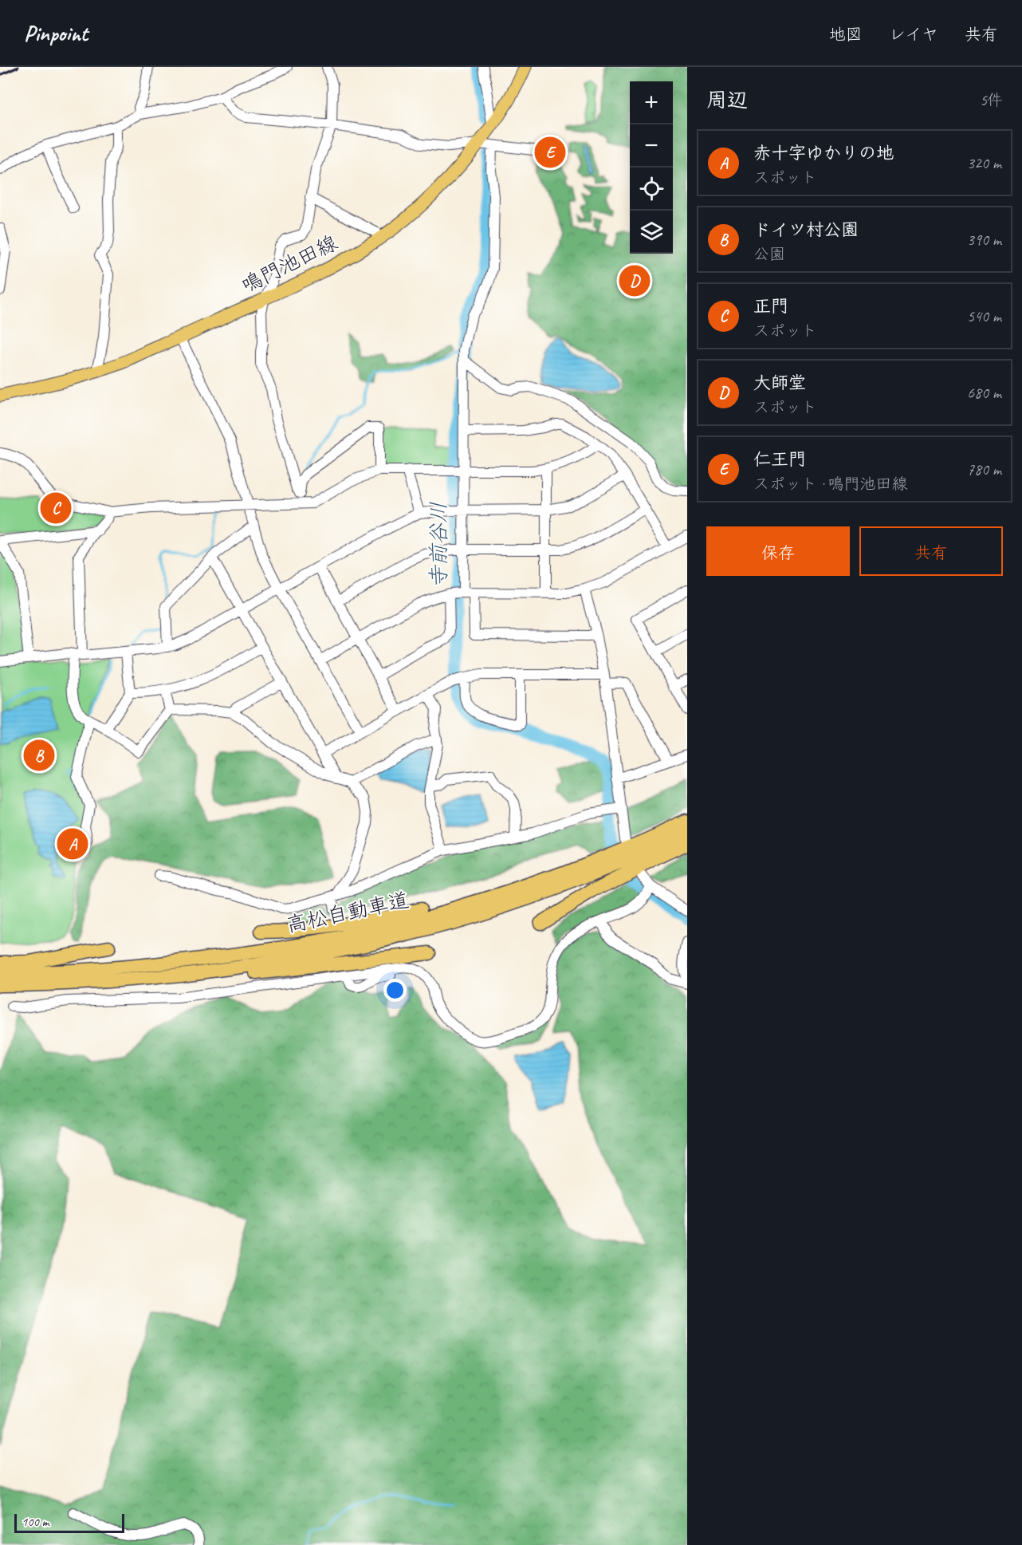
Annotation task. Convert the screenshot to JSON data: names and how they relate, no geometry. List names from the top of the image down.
{
  "streets": {
    "highway": ["高松自動車道"],
    "main road": ["鳴門池田線"]
  },
  "water": ["寺前谷川"],
  "scale_bar": "100 m",
  "page": {
    "header": "Pinpoint",
    "nav": ["地図", "レイヤ", "共有"],
    "heading": ["周辺", "5件"],
    "map_buttons": ["+", "−"],
    "list": [
      {
        "mark": "A",
        "name": "赤十字ゆかりの地",
        "note": "スポット",
        "value": "320 m"
      },
      {
        "mark": "B",
        "name": "ドイツ村公園",
        "note": "公園",
        "value": "390 m"
      },
      {
        "mark": "C",
        "name": "正門",
        "note": "スポット",
        "value": "540 m"
      },
      {
        "mark": "D",
        "name": "大師堂",
        "note": "スポット",
        "value": "680 m"
      },
      {
        "mark": "E",
        "name": "仁王門",
        "note": "スポット · 鳴門池田線",
        "value": "780 m"
      }
    ],
    "pins": [
      "E",
      "D",
      "C",
      "B",
      "A"
    ],
    "buttons": ["保存", "共有"],
    "scale": "100 m"
  }
}
